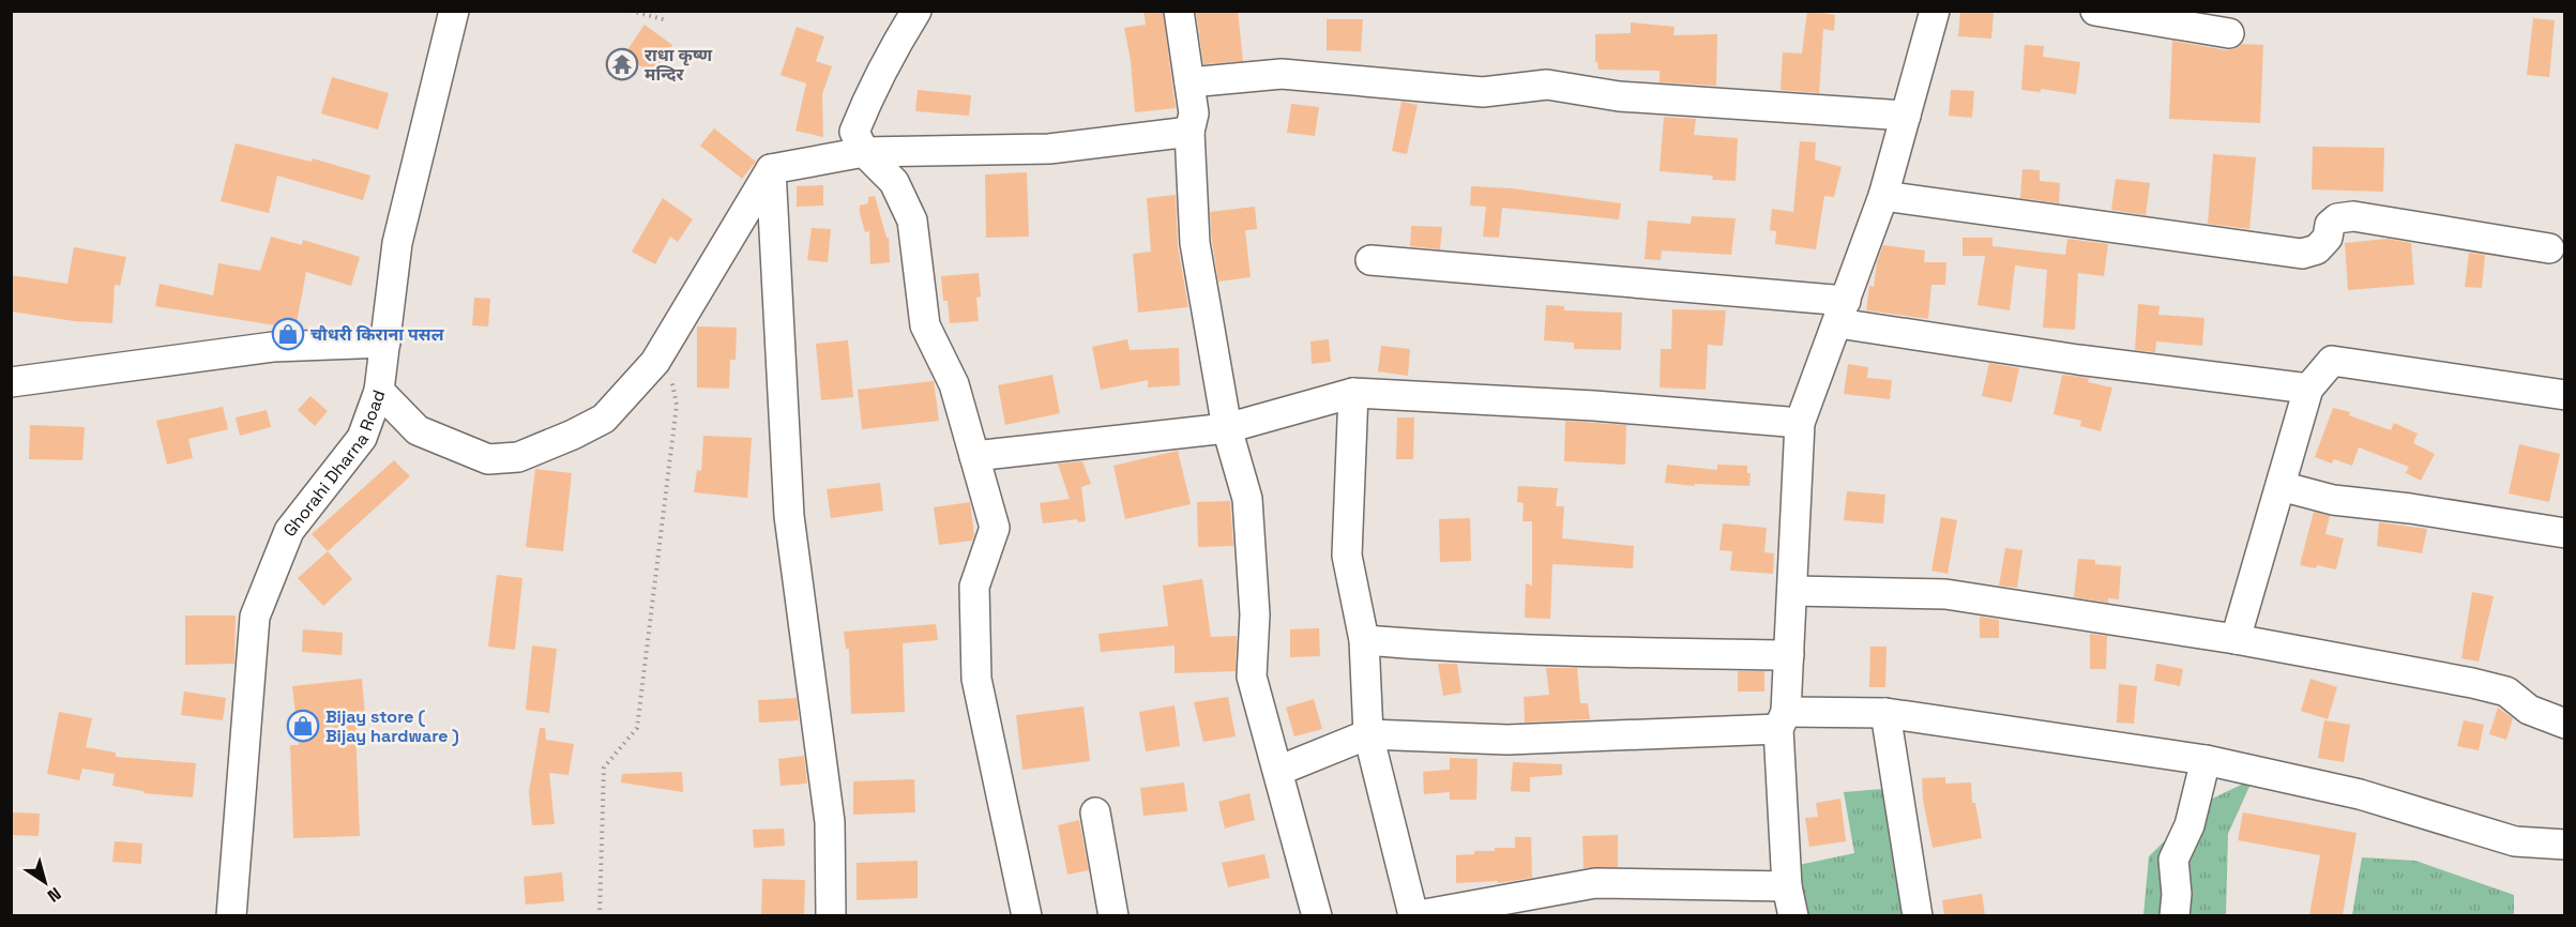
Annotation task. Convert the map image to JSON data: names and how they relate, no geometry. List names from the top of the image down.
{
  "streets": {
    "street": ["Ghorahi Dharna Road"]
  },
  "places": {
    "temple": ["राधा कृष्ण मन्दिर"],
    "shop": ["चौधरी किराना पसल", "Bijay store ( Bijay hardware )"]
  },
  "north": "bottom right"
}
